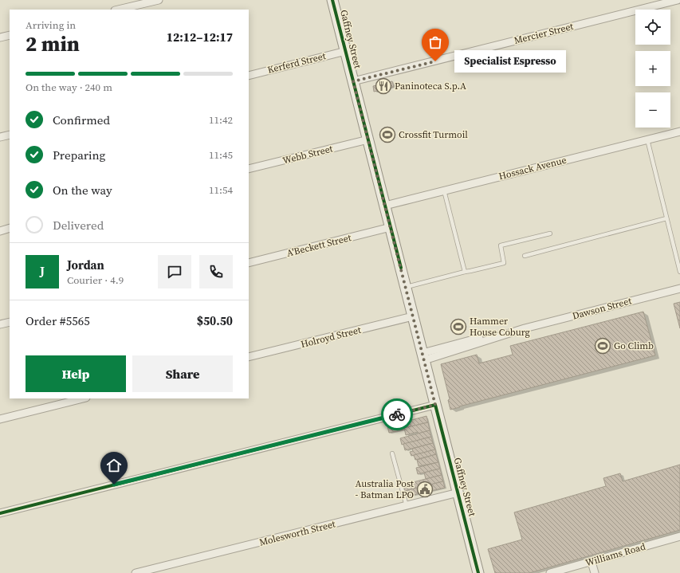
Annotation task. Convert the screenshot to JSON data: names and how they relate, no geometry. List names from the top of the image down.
{
  "streets": {
    "main road": ["Gaffney Street"],
    "street": [
      "Mercier Street",
      "Kerferd Street",
      "Webb Street",
      "Hossack Avenue",
      "A'Beckett Street",
      "Dawson Street",
      "Holroyd Street",
      "Molesworth Street",
      "Williams Road"
    ]
  },
  "crossings": [
    ["Mercier Street", "Gaffney Street"],
    ["Gaffney Street", "Kerferd Street"],
    ["Gaffney Street", "Webb Street"],
    ["Gaffney Street", "Hossack Avenue"],
    ["Gaffney Street", "A'Beckett Street"],
    ["Gaffney Street", "Dawson Street"],
    ["Gaffney Street", "Holroyd Street"],
    ["Gaffney Street", "Molesworth Street"]
  ],
  "places": {
    "other": ["Specialist Espresso"],
    "restaurant": ["Paninoteca S.p.A"],
    "sports": ["Crossfit Turmoil", "Hammer House Coburg", "Go Climb"],
    "public building": ["Australia Post - Batman LPO"]
  },
  "page": {
    "map_buttons": ["+", "−"],
    "heading": ["2 min", "Arriving in", "12:12–12:17"],
    "panel": [
      "Jordan",
      "Courier · 4.9",
      "Order #5565",
      "$50.50"
    ],
    "bubble": "Specialist Espresso",
    "bar": "On the way · 240 m",
    "list": [
      ["Confirmed", "11:42"],
      ["Preparing", "11:45"],
      ["On the way", "11:54"],
      "Delivered"
    ],
    "round": "J",
    "buttons": ["Help", "Share"]
  }
}
